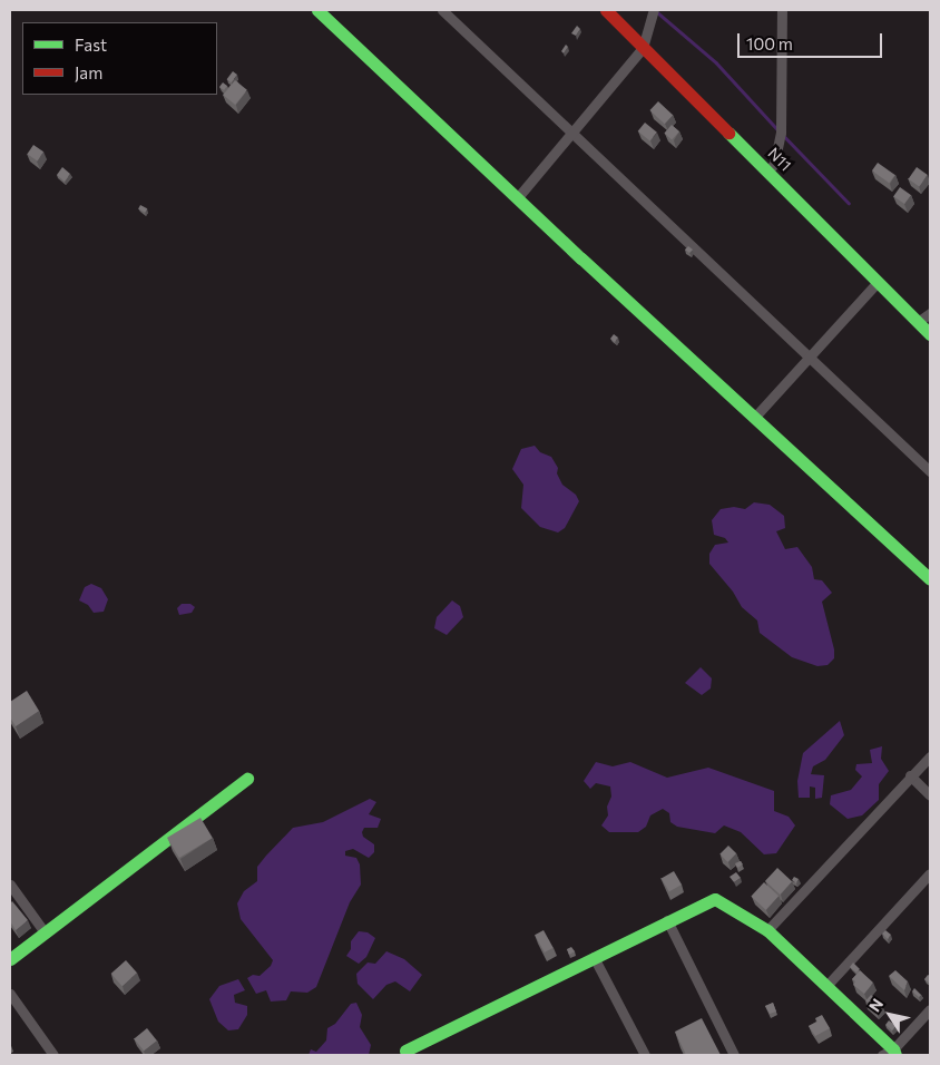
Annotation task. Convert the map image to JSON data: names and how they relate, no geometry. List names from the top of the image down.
{
  "streets": {
    "street": ["N11"]
  },
  "legend": ["Fast", "Jam"],
  "scale_bar": "100 m",
  "north": "top left"
}
